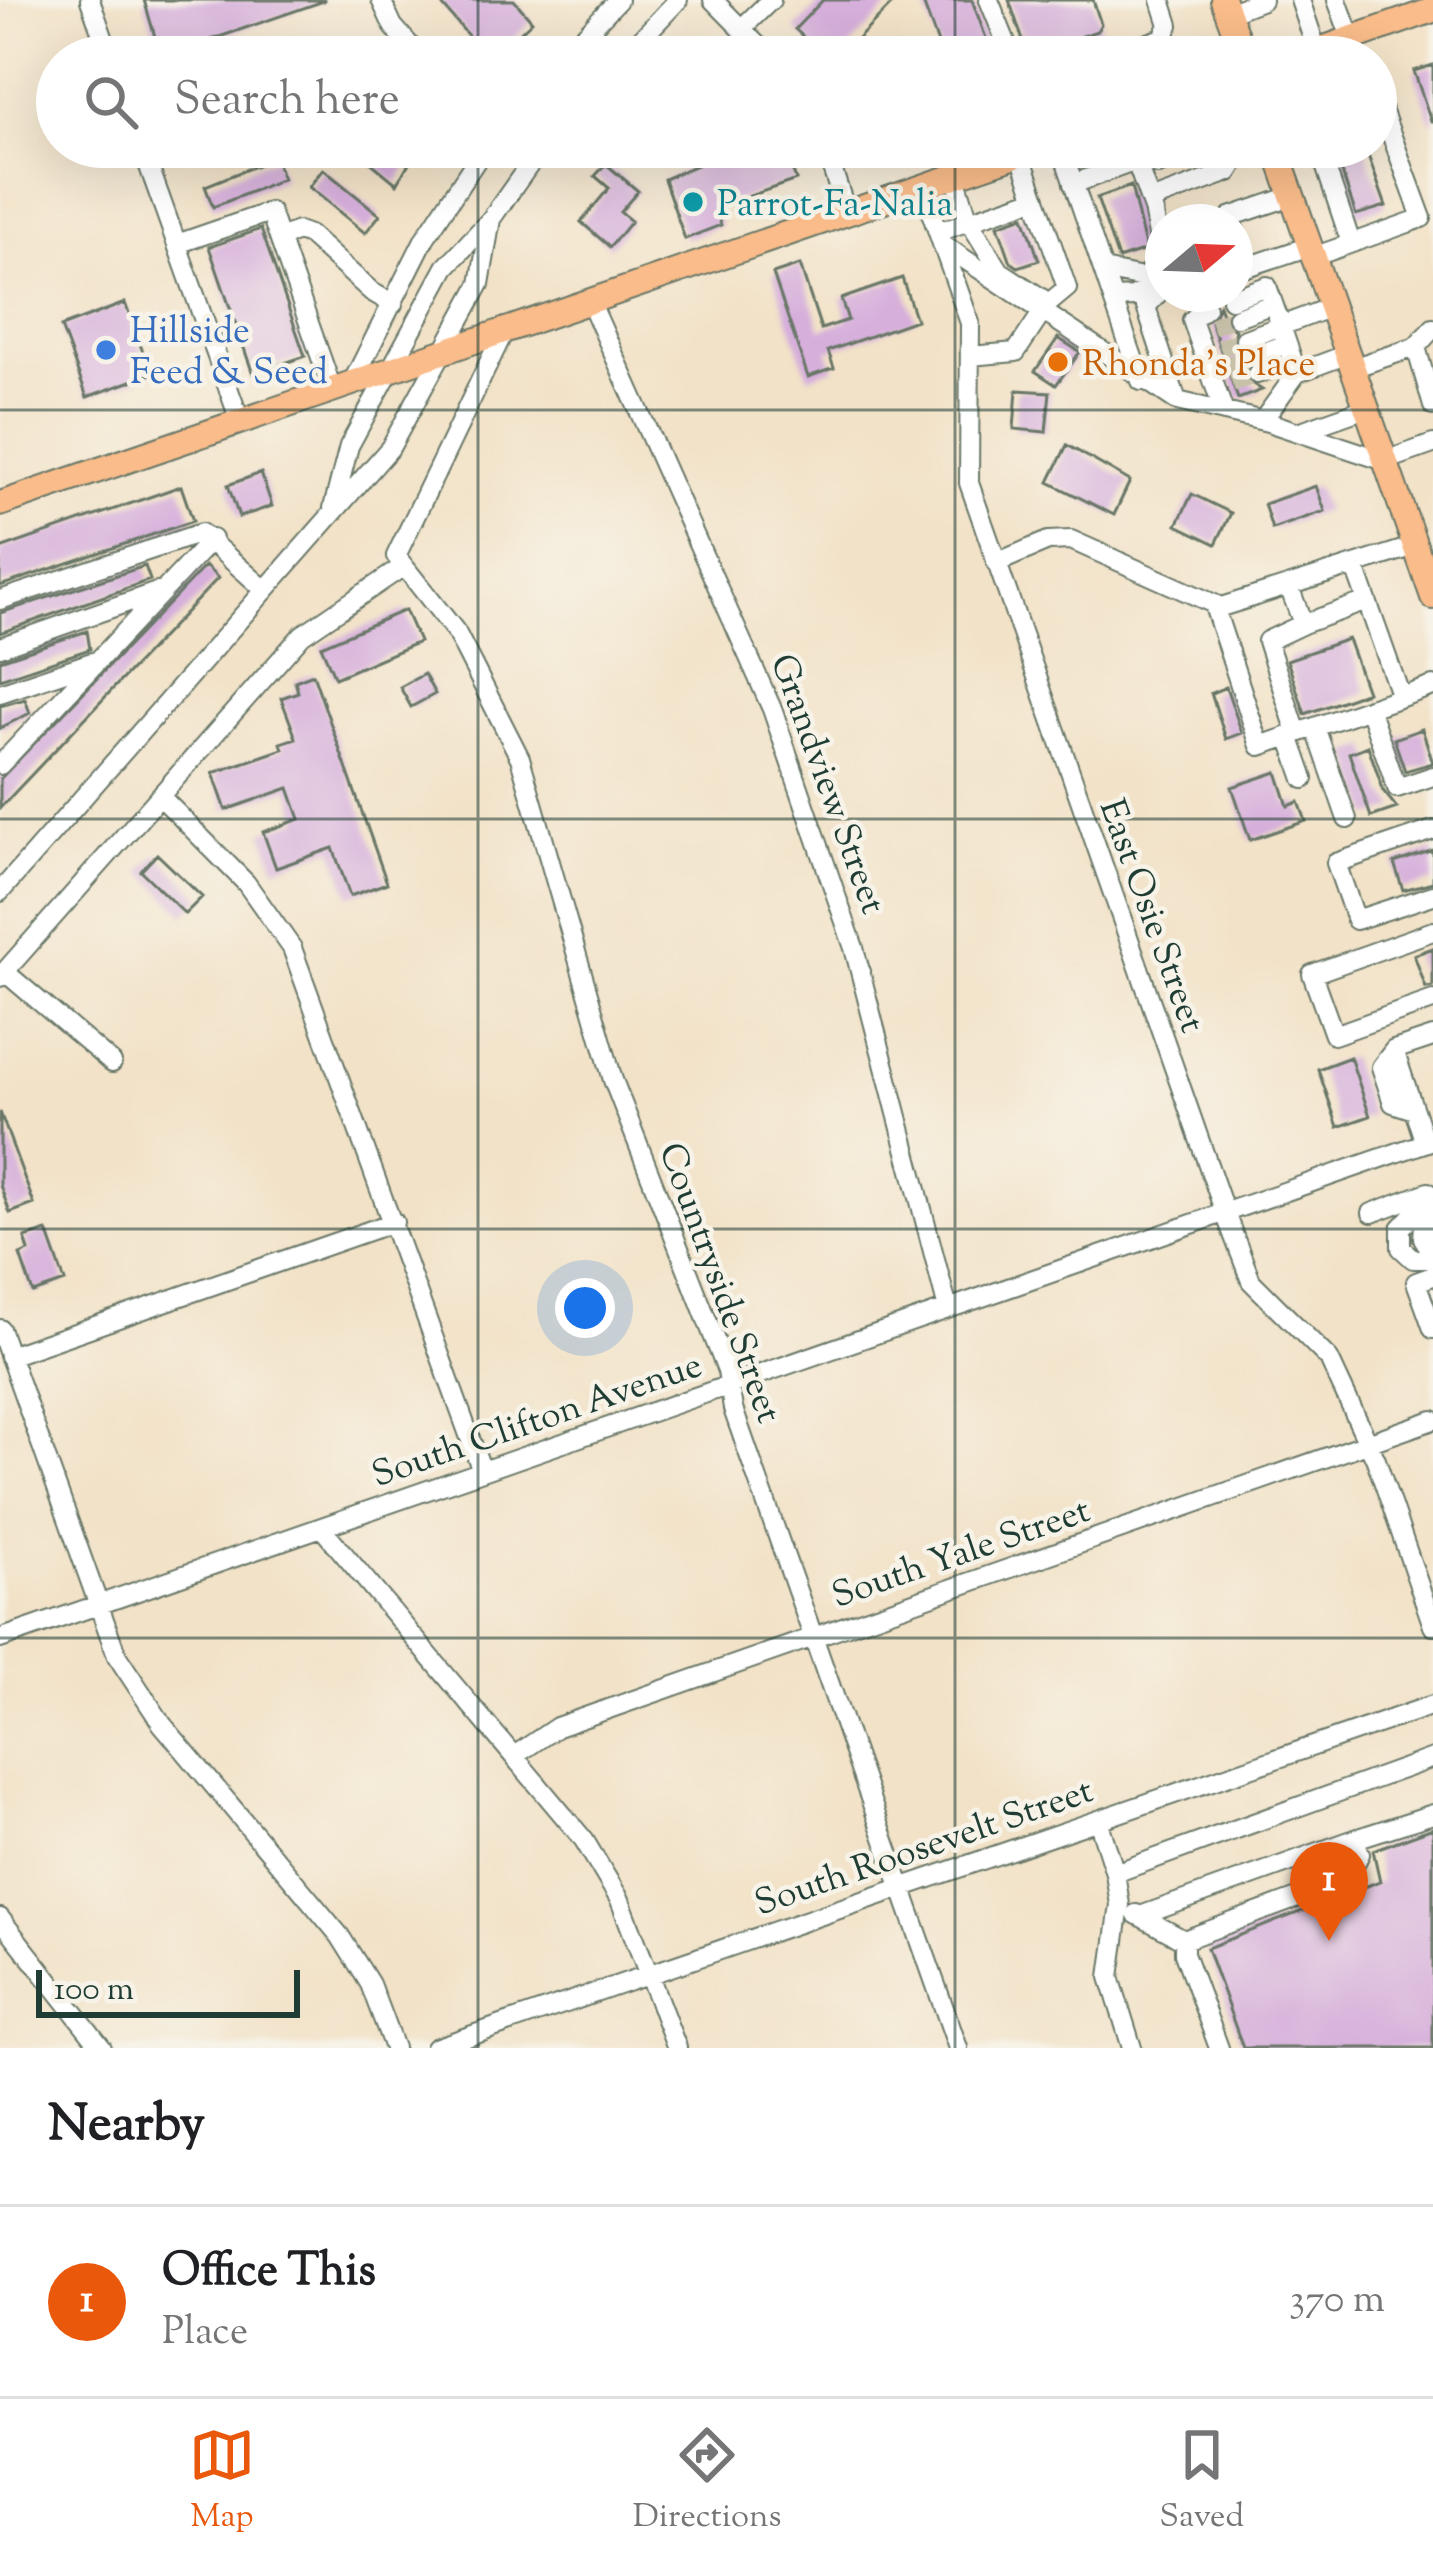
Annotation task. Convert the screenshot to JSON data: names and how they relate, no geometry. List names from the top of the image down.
{
  "streets": {
    "street": [
      "Grandview Street",
      "East Osie Street",
      "Countryside Street",
      "South Clifton Avenue",
      "South Yale Street",
      "South Roosevelt Street"
    ]
  },
  "crossings": [
    ["Grandview Street", "South Clifton Avenue"],
    ["East Osie Street", "South Clifton Avenue"],
    ["East Osie Street", "South Yale Street"],
    ["Countryside Street", "South Clifton Avenue"],
    ["Countryside Street", "South Yale Street"],
    ["Countryside Street", "South Roosevelt Street"]
  ],
  "places": ["Parrot-Fa-Nalia", "Hillside Feed & Seed", "Rhonda's Place"],
  "scale_bar": "100 m",
  "north": "right",
  "page": {
    "search": "Search here",
    "pins": "1",
    "scale": "100 m",
    "heading": "Nearby",
    "list": [
      {
        "mark": "1",
        "name": "Office This",
        "note": "Place",
        "value": "370 m"
      }
    ],
    "nav": ["Map", "Directions", "Saved"]
  }
}
